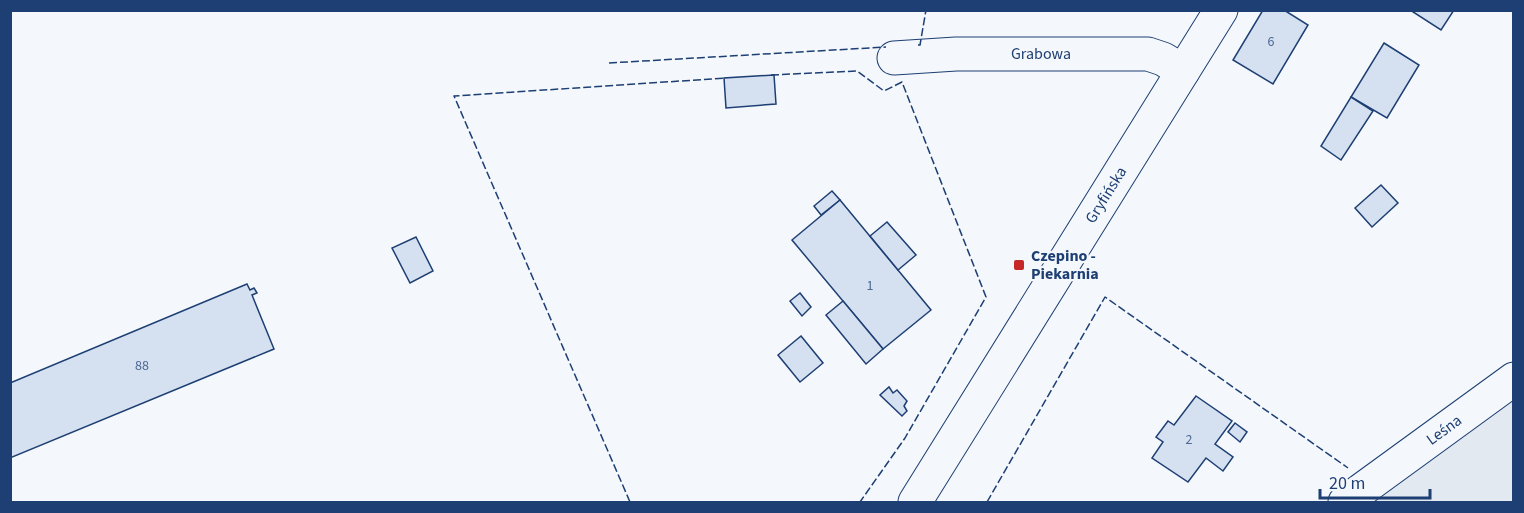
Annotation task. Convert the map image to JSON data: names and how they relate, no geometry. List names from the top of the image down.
{
  "streets": {
    "main road": ["Grabowa", "Gryfińska", "Leśna"]
  },
  "crossings": [
    ["Grabowa", "Gryfińska"]
  ],
  "places": {
    "transit": ["Czepino - Piekarnia"]
  },
  "house_numbers": [
    "6",
    "1",
    "88",
    "2"
  ],
  "scale_bar": "20 m"
}
